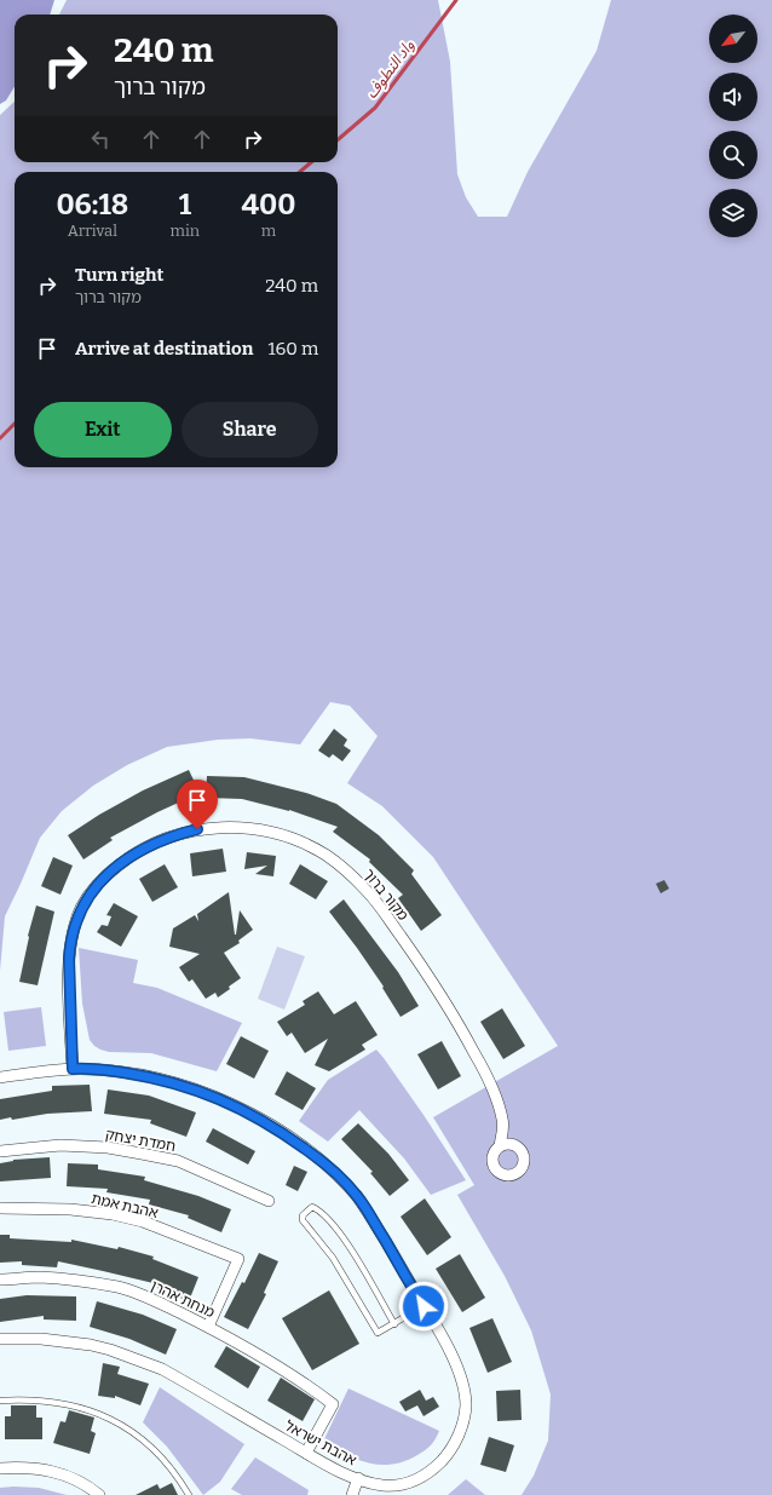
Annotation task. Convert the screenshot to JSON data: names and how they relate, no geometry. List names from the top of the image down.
{
  "streets": {
    "street": [
      "מקור ברוך",
      "חמדת יצחק",
      "אהבת אמת",
      "מנחת אהרן",
      "אהבת ישראל"
    ]
  },
  "crossings": [
    ["מקור ברוך", "אהבת ישראל"],
    ["אהבת אמת", "מנחת אהרן"],
    ["מנחת אהרן", "אהבת ישראל"]
  ],
  "water": ["واد النطوف"],
  "north": "bottom left",
  "page": {
    "turn": ["240 m", "מקור ברוך"],
    "eta": [
      "06:18",
      "Arrival",
      "1",
      "min",
      "400",
      "m"
    ],
    "list": [
      {
        "name": "Turn right",
        "note": "מקור ברוך",
        "value": "240 m"
      },
      {
        "name": "Arrive at destination",
        "value": "160 m"
      }
    ],
    "buttons": ["Exit", "Share"]
  }
}
